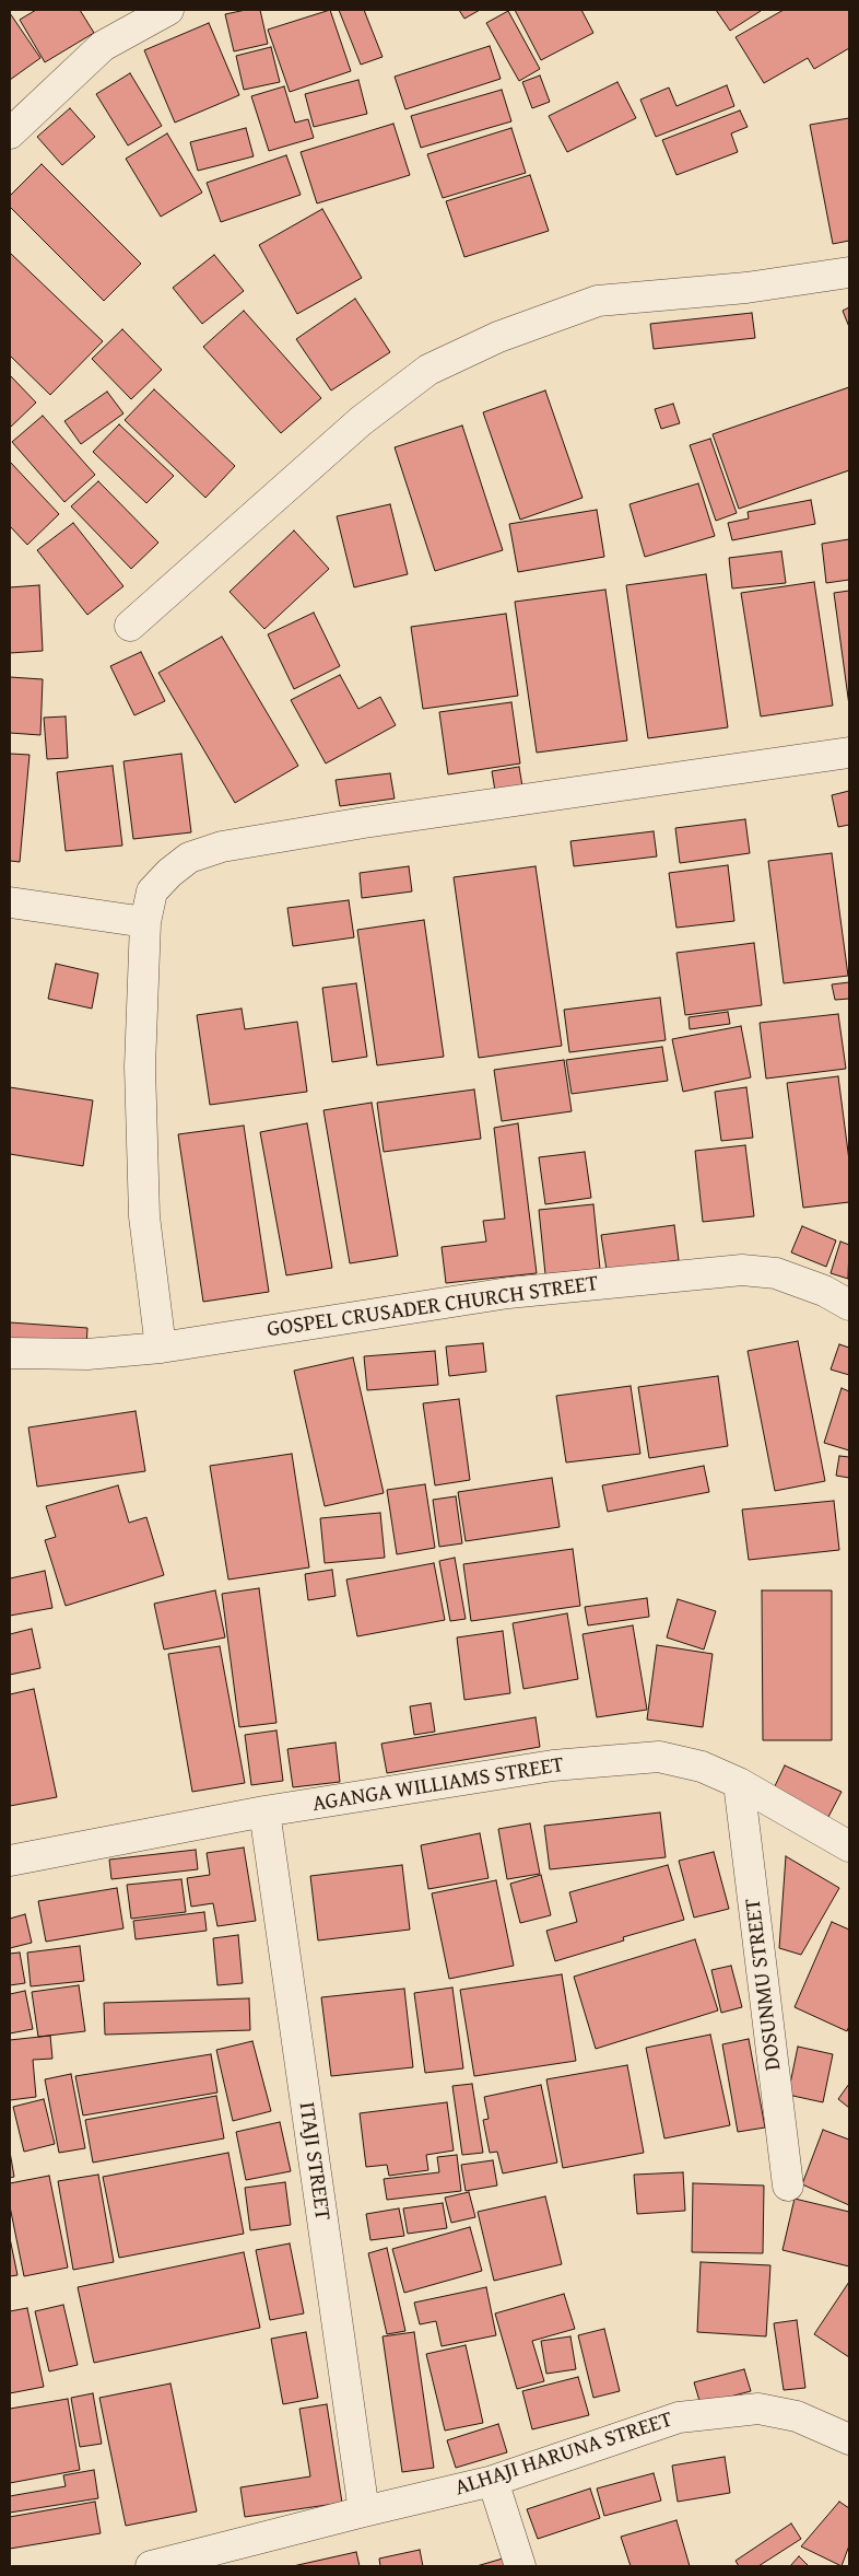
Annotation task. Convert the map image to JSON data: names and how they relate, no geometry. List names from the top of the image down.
{
  "streets": {
    "street": [
      "GOSPEL CRUSADER CHURCH STREET",
      "AGANGA WILLIAMS STREET",
      "DOSUNMU STREET",
      "ITAJI STREET",
      "ALHAJI HARUNA STREET"
    ]
  },
  "crossings": [
    ["AGANGA WILLIAMS STREET", "DOSUNMU STREET"],
    ["AGANGA WILLIAMS STREET", "ITAJI STREET"],
    ["ITAJI STREET", "ALHAJI HARUNA STREET"]
  ]
}
